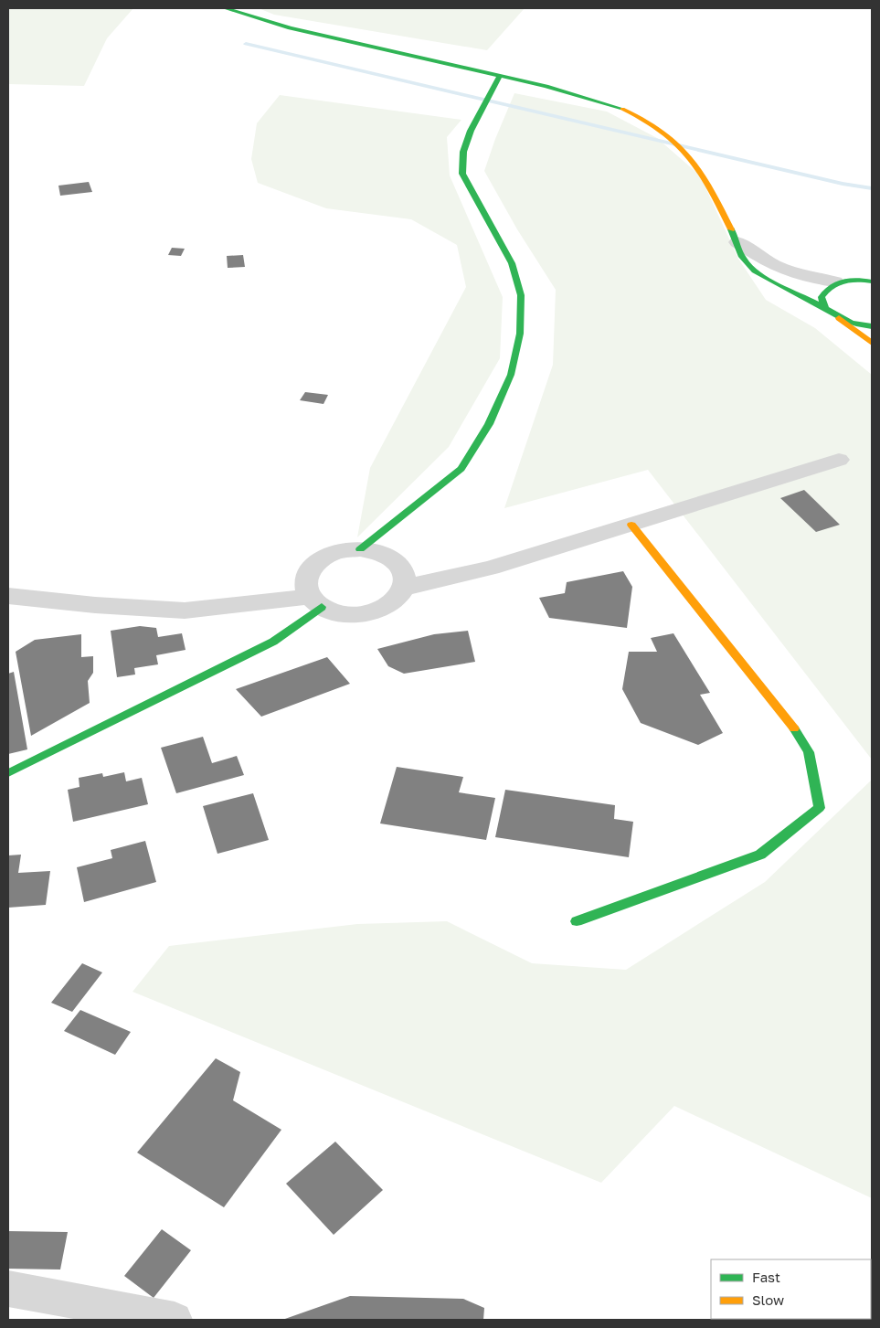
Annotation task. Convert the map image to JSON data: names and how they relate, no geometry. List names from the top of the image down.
{
  "legend": ["Fast", "Slow"]
}
